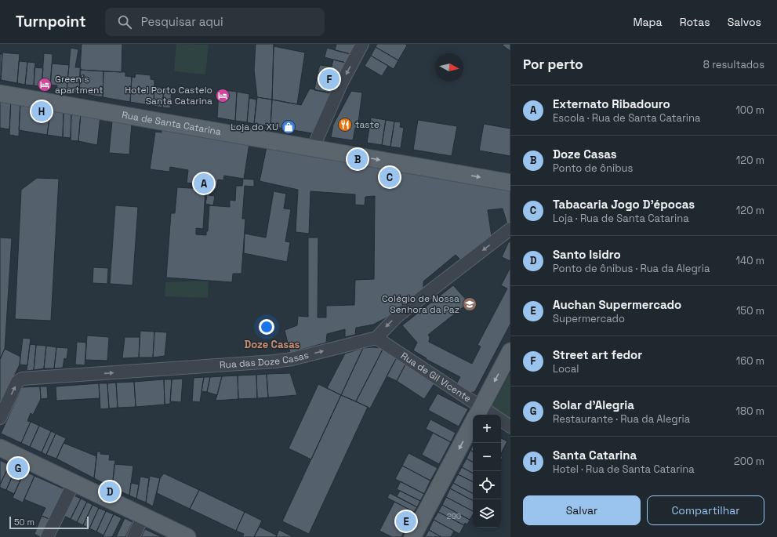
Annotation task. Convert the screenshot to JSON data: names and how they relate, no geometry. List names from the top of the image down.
{
  "streets": {
    "main road": ["Rua de Santa Catarina"],
    "street": ["Rua das Doze Casas", "Rua de Gil Vicente"]
  },
  "crossings": [
    ["Rua das Doze Casas", "Rua de Gil Vicente"]
  ],
  "one_way": ["Rua de Santa Catarina", "Rua das Doze Casas"],
  "districts": ["Doze Casas"],
  "places": {
    "hotel": ["Green´s apartment", "Hotel Porto Castelo Santa Catarina"],
    "restaurant": ["taste"],
    "shop": ["Loja do XU"],
    "school or university": ["Colégio de Nossa Senhora da Paz"]
  },
  "house_numbers": ["290"],
  "scale_bar": "50 m",
  "north": "right",
  "page": {
    "header": "Turnpoint",
    "search": "Pesquisar aqui",
    "nav": ["Mapa", "Rotas", "Salvos"],
    "heading": ["Por perto", "8 resultados"],
    "pins": [
      "F",
      "H",
      "B",
      "C",
      "A",
      "G",
      "D",
      "E"
    ],
    "list": [
      {
        "mark": "A",
        "name": "Externato Ribadouro",
        "note": "Escola · Rua de Santa Catarina",
        "value": "100 m"
      },
      {
        "mark": "B",
        "name": "Doze Casas",
        "note": "Ponto de ônibus",
        "value": "120 m"
      },
      {
        "mark": "C",
        "name": "Tabacaria Jogo D'épocas",
        "note": "Loja · Rua de Santa Catarina",
        "value": "120 m"
      },
      {
        "mark": "D",
        "name": "Santo Isidro",
        "note": "Ponto de ônibus · Rua da Alegria",
        "value": "140 m"
      },
      {
        "mark": "E",
        "name": "Auchan Supermercado",
        "note": "Supermercado",
        "value": "150 m"
      },
      {
        "mark": "F",
        "name": "Street art fedor",
        "note": "Local",
        "value": "160 m"
      },
      {
        "mark": "G",
        "name": "Solar d'Alegria",
        "note": "Restaurante · Rua da Alegria",
        "value": "180 m"
      },
      {
        "mark": "H",
        "name": "Santa Catarina",
        "note": "Hotel · Rua de Santa Catarina",
        "value": "200 m"
      }
    ],
    "map_buttons": ["+", "−"],
    "buttons": ["Salvar", "Compartilhar"],
    "scale": "50 m"
  }
}
